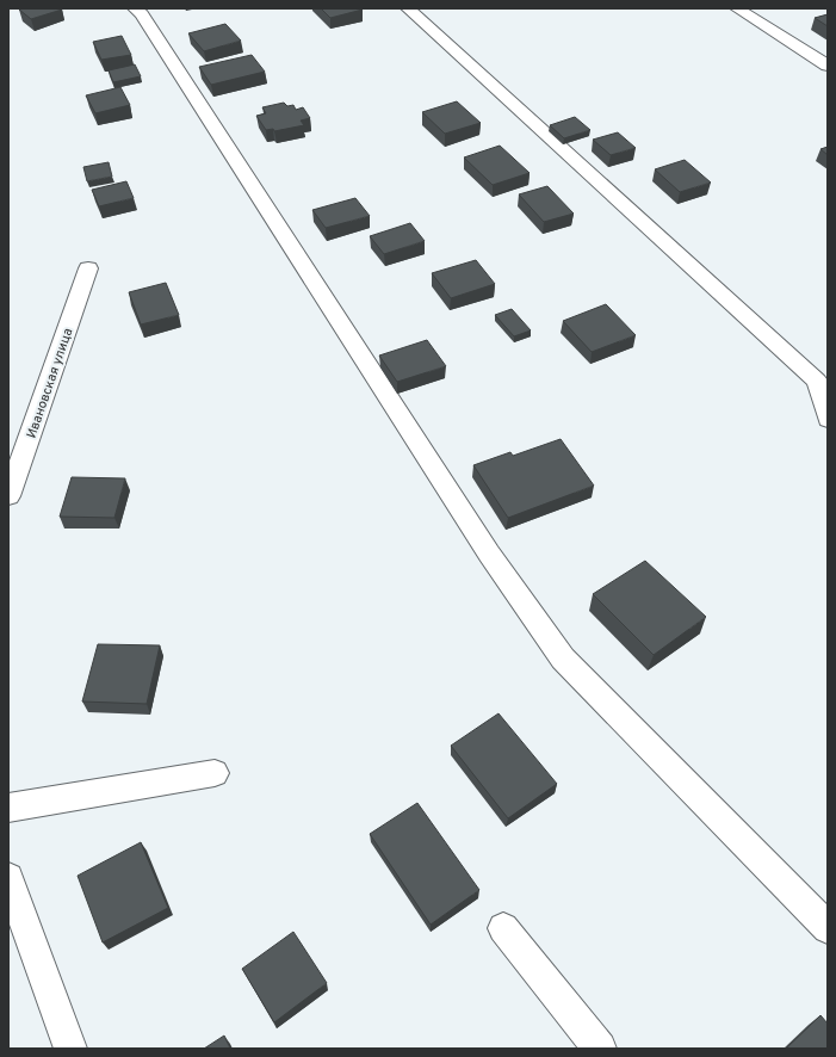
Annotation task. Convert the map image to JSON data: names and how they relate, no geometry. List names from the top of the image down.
{
  "streets": {
    "street": ["Ивановская улица"]
  }
}
